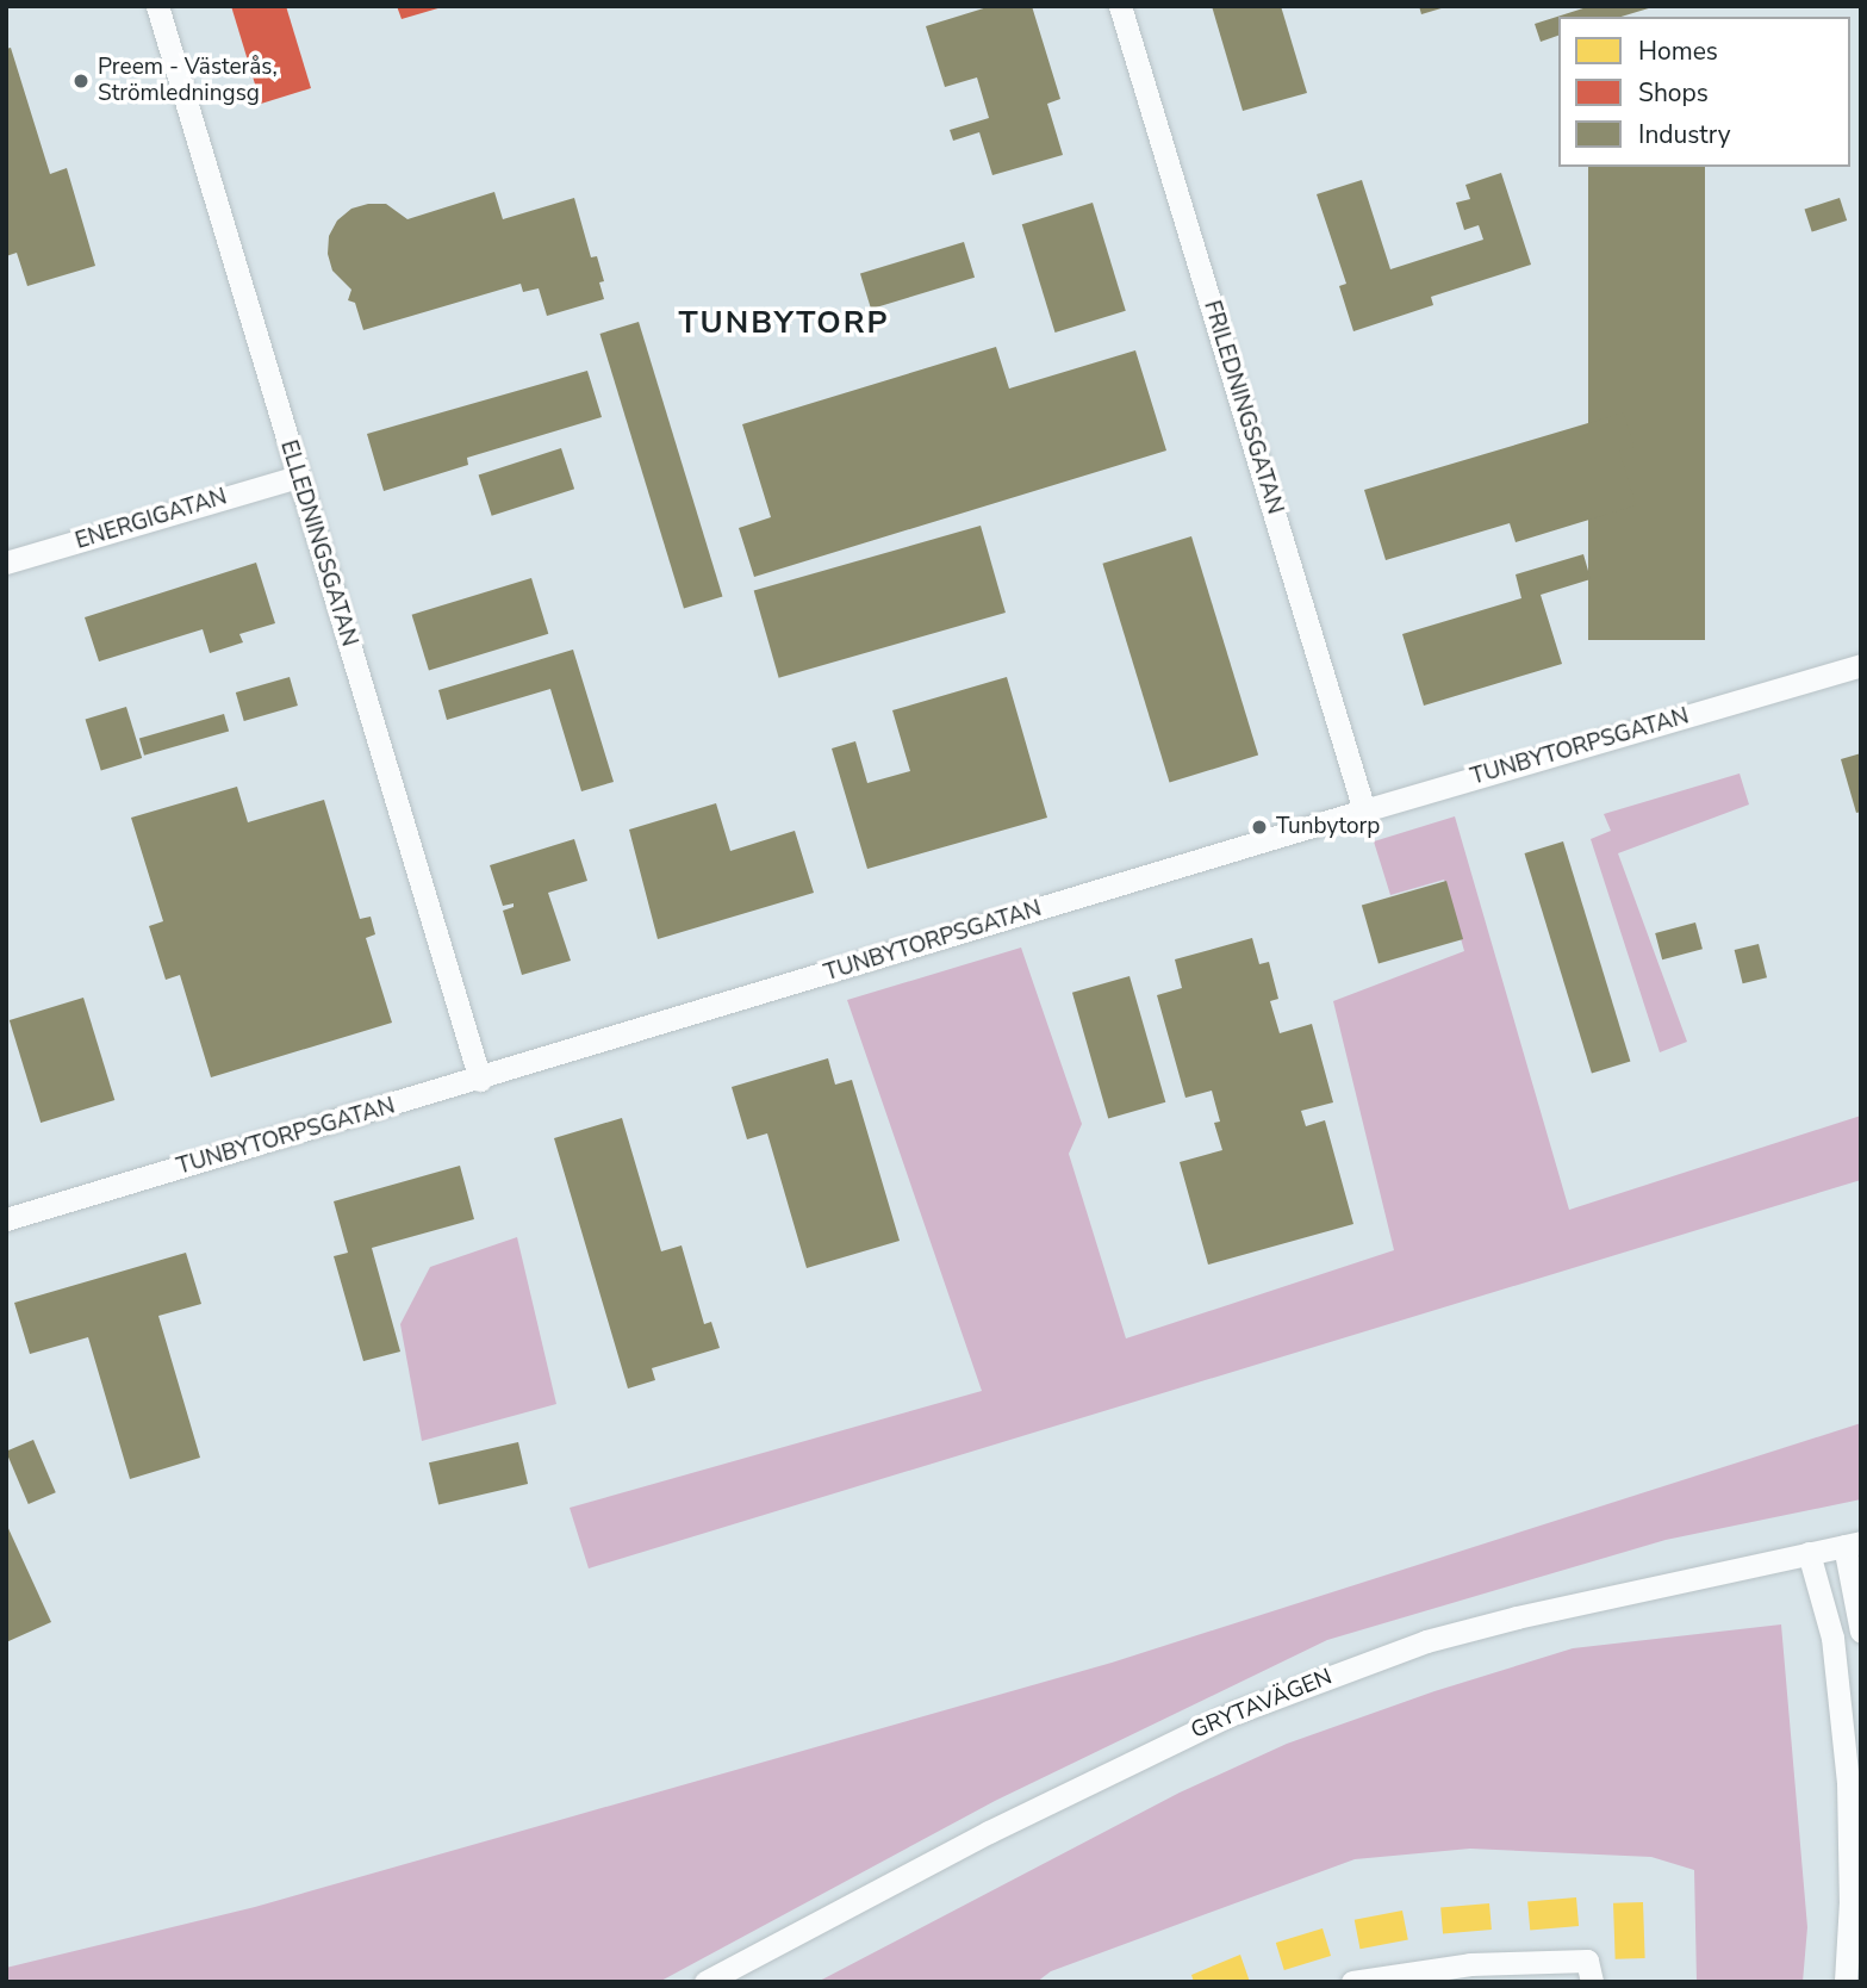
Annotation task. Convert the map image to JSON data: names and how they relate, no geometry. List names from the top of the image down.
{
  "streets": {
    "street": [
      "FRILEDNINGSGATAN",
      "ENERGIGATAN",
      "ELLEDNINGSGATAN",
      "TUNBYTORPSGATAN",
      "GRYTAVÄGEN"
    ]
  },
  "crossings": [
    ["FRILEDNINGSGATAN", "TUNBYTORPSGATAN"],
    ["ENERGIGATAN", "ELLEDNINGSGATAN"],
    ["ELLEDNINGSGATAN", "TUNBYTORPSGATAN"]
  ],
  "districts": ["TUNBYTORP"],
  "places": ["Preem - Västerås, Strömledningsg", "Tunbytorp"],
  "legend": ["Homes", "Shops", "Industry"]
}
